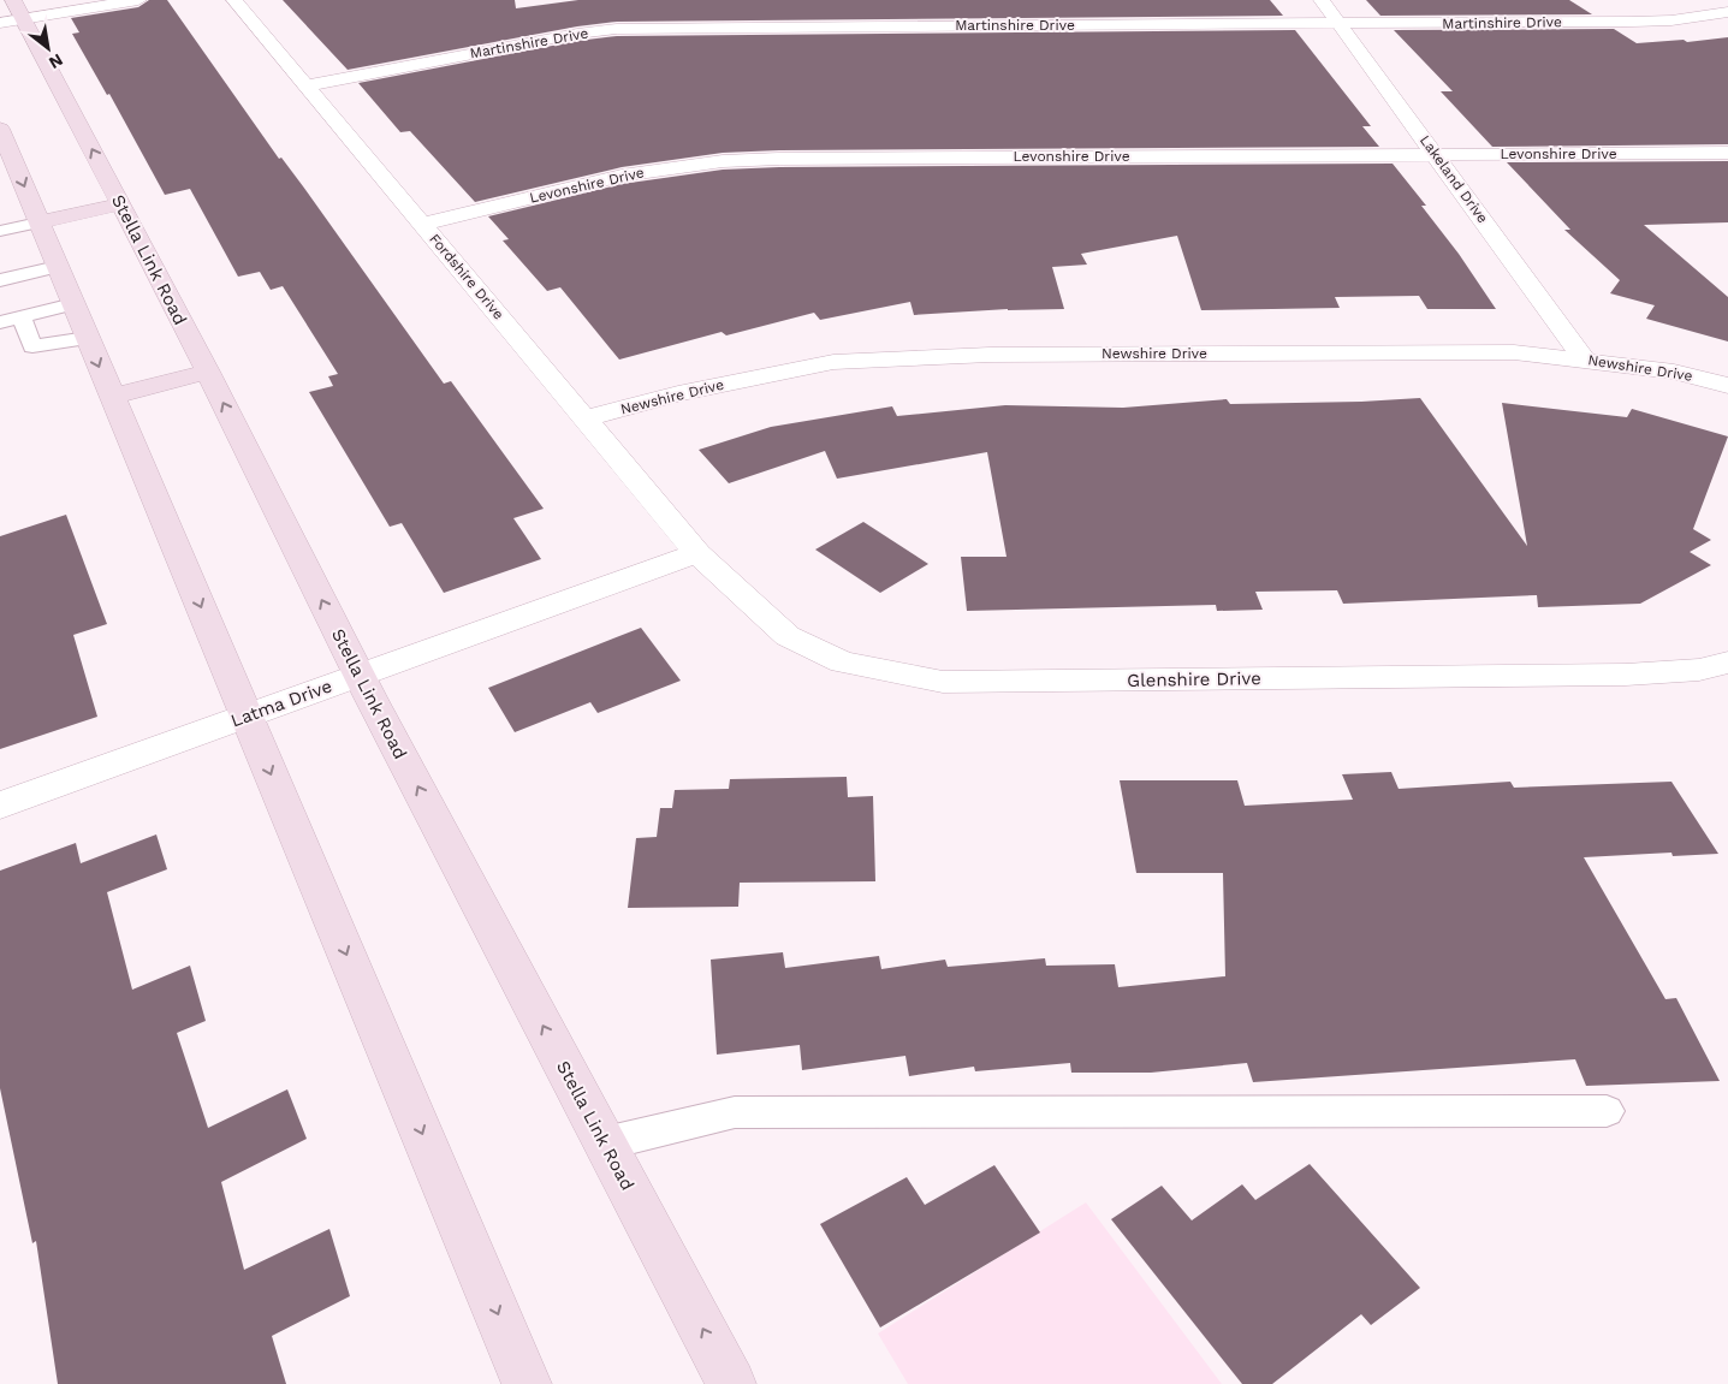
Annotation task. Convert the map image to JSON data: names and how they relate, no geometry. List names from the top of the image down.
{
  "streets": {
    "main road": ["Stella Link Road"],
    "street": [
      "Martinshire Drive",
      "Levonshire Drive",
      "Lakeland Drive",
      "Fordshire Drive",
      "Newshire Drive",
      "Glenshire Drive",
      "Latma Drive"
    ]
  },
  "crossings": [
    ["Martinshire Drive", "Lakeland Drive"],
    ["Martinshire Drive", "Fordshire Drive"],
    ["Levonshire Drive", "Lakeland Drive"],
    ["Levonshire Drive", "Fordshire Drive"],
    ["Lakeland Drive", "Newshire Drive"],
    ["Stella Link Road", "Latma Drive"],
    ["Fordshire Drive", "Newshire Drive"],
    ["Fordshire Drive", "Glenshire Drive"],
    ["Fordshire Drive", "Latma Drive"],
    ["Glenshire Drive", "Latma Drive"]
  ],
  "north": "bottom right"
}
